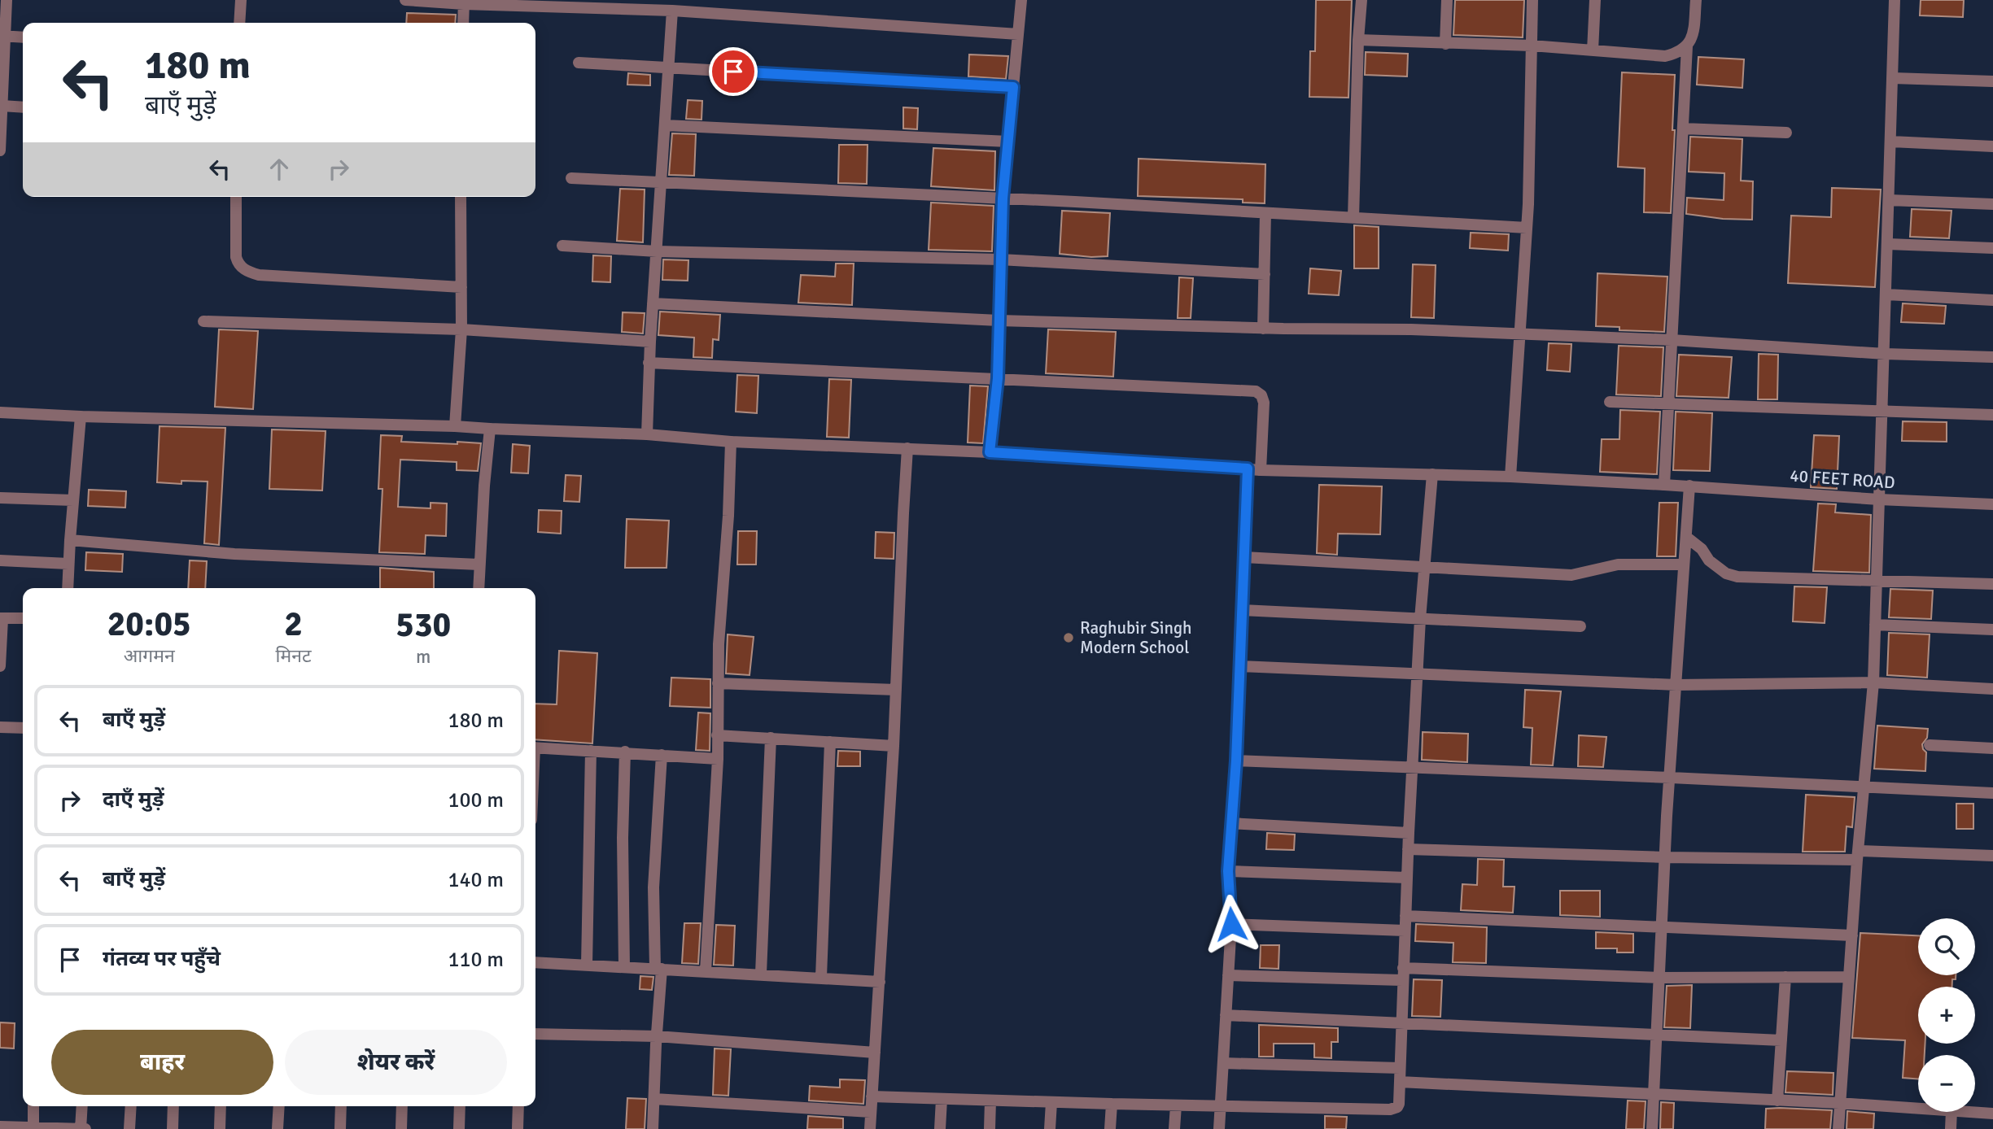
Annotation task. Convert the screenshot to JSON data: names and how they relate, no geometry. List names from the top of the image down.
{
  "streets": {
    "street": ["40 FEET ROAD"]
  },
  "places": ["Raghubir Singh Modern School"],
  "page": {
    "turn": ["180 m", "बाएँ मुड़ें"],
    "eta": [
      "20:05",
      "आगमन",
      "2",
      "मिनट",
      "530",
      "m"
    ],
    "list": [
      {
        "name": "बाएँ मुड़ें",
        "value": "180 m"
      },
      {
        "name": "दाएँ मुड़ें",
        "value": "100 m"
      },
      {
        "name": "बाएँ मुड़ें",
        "value": "140 m"
      },
      {
        "name": "गंतव्य पर पहुँचे",
        "value": "110 m"
      }
    ],
    "map_buttons": ["+", "−"],
    "buttons": ["बाहर", "शेयर करें"]
  }
}
